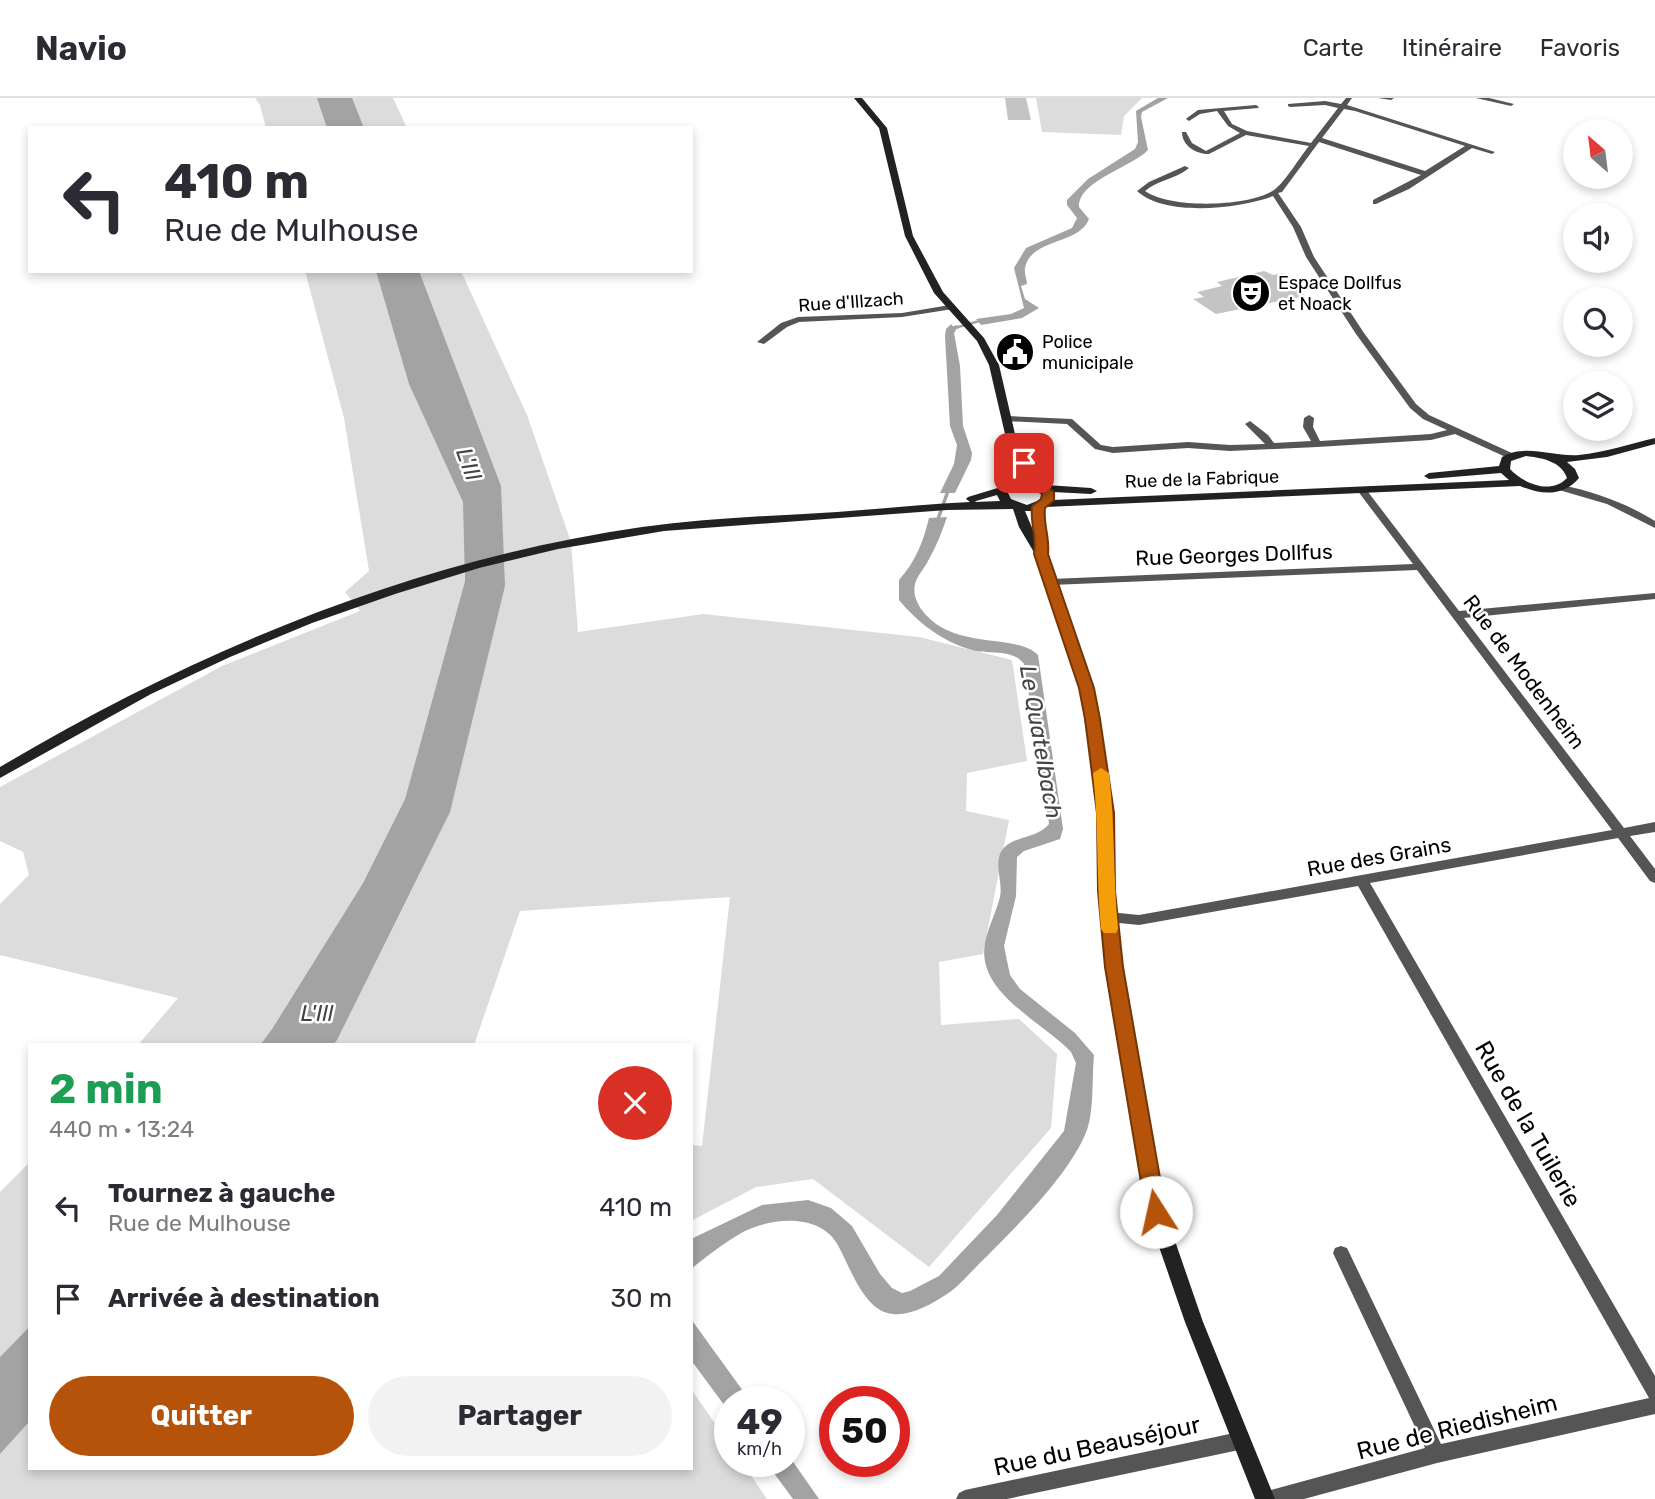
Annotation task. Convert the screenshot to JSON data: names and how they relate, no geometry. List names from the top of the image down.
{
  "streets": {
    "main road": ["Rue de la Fabrique"],
    "street": [
      "Rue d'Illzach",
      "Rue Georges Dollfus",
      "Rue de Modenheim",
      "Rue des Grains",
      "Rue de la Tuilerie",
      "Rue de Riedisheim",
      "Rue du Beauséjour"
    ]
  },
  "crossings": [
    ["Rue de la Fabrique", "Rue de Modenheim"],
    ["Rue Georges Dollfus", "Rue de Modenheim"],
    ["Rue de Modenheim", "Rue des Grains"],
    ["Rue des Grains", "Rue de la Tuilerie"]
  ],
  "water": ["L'Ill", "Le Quatelbach"],
  "places": {
    "theatre": ["Espace Dollfus et Noack"],
    "public building": ["Police municipale"]
  },
  "north": "top left",
  "page": {
    "header": "Navio",
    "nav": ["Carte", "Itinéraire", "Favoris"],
    "turn": ["410 m", "Rue de Mulhouse"],
    "heading": ["2 min", "440 m · 13:24"],
    "list": [
      {
        "name": "Tournez à gauche",
        "note": "Rue de Mulhouse",
        "value": "410 m"
      },
      {
        "name": "Arrivée à destination",
        "value": "30 m"
      }
    ],
    "buttons": ["Quitter", "Partager"],
    "speed": "49 km/h",
    "limit": "50"
  }
}
